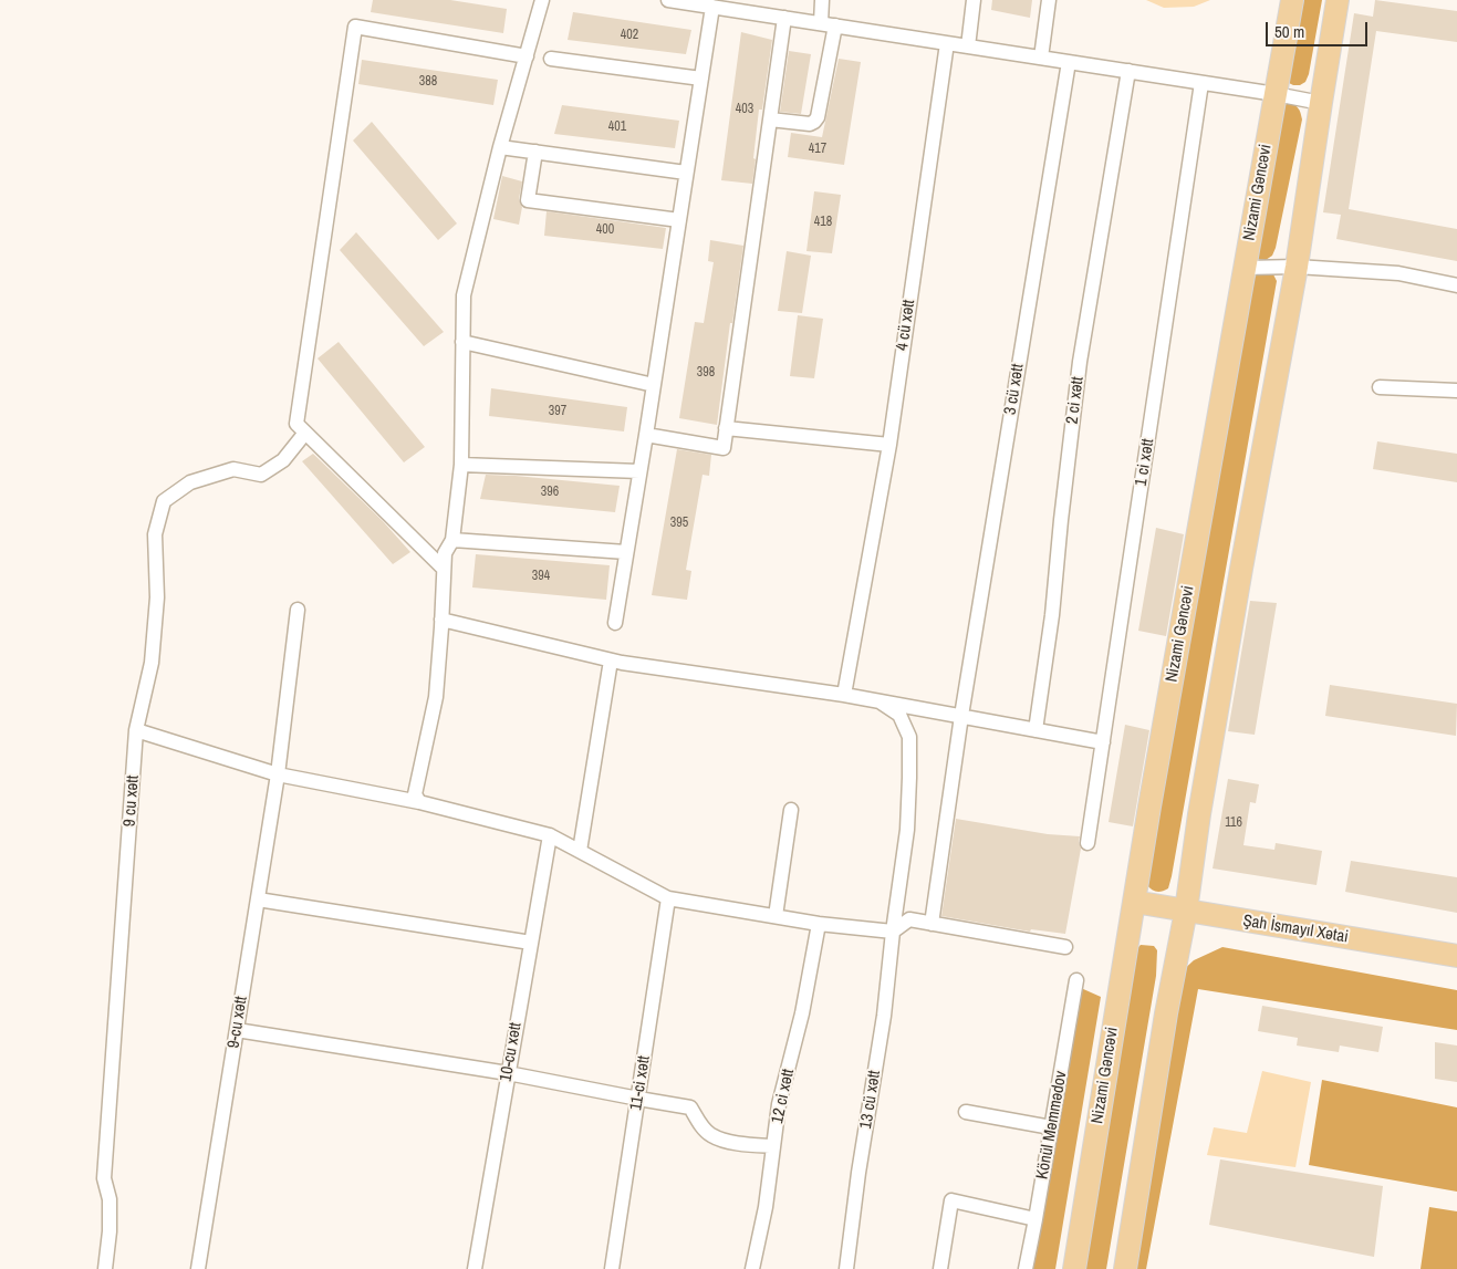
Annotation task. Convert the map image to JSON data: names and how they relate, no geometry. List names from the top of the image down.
{
  "streets": {
    "main road": ["Nizami Gəncəvi", "Şah İsmayıl Xətai"],
    "street": [
      "4 cü xətt",
      "3 cü xətt",
      "2 ci xətt",
      "1 ci xətt",
      "9 cu xətt",
      "9-cu xətt",
      "10-cu xətt",
      "11-ci xətt",
      "12 ci xətt",
      "13 cü xətt",
      "Könül Məmmədov"
    ]
  },
  "crossings": [
    ["Nizami Gəncəvi", "Şah İsmayıl Xətai"]
  ],
  "house_numbers": [
    "402",
    "388",
    "403",
    "401",
    "417",
    "418",
    "400",
    "398",
    "397",
    "396",
    "395",
    "394",
    "116"
  ],
  "scale_bar": "50 m"
}
